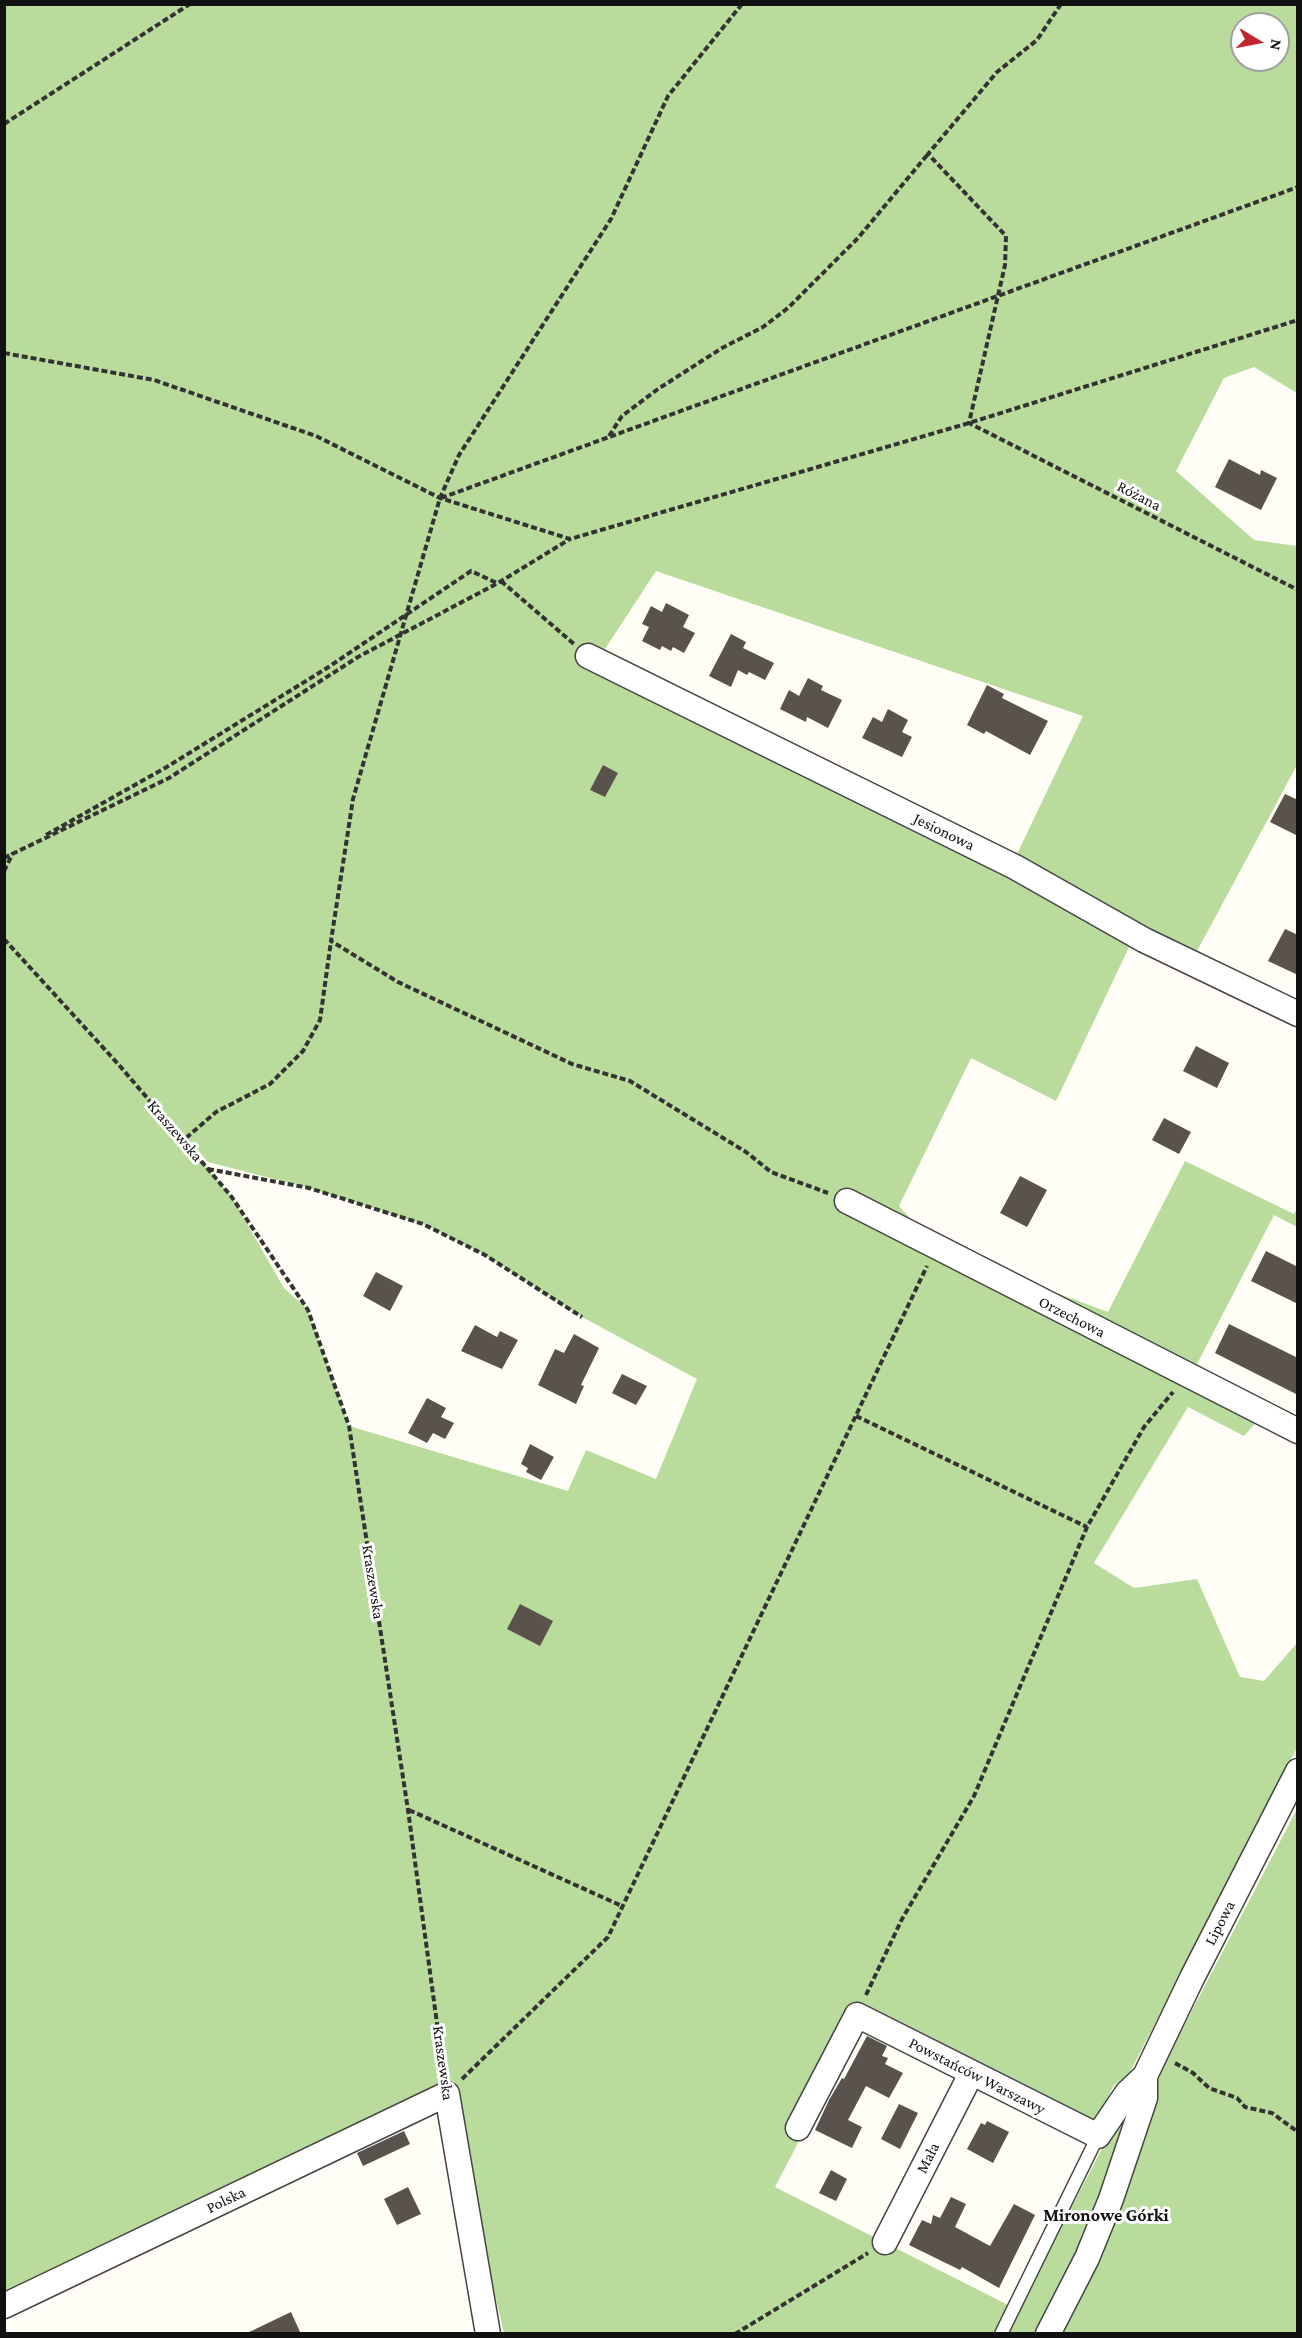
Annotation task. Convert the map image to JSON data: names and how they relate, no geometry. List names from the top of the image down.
{
  "streets": {
    "street": [
      "Jesionowa",
      "Kraszewska",
      "Orzechowa",
      "Lipowa",
      "Powstańców Warszawy",
      "Mała",
      "Polska"
    ],
    "path": ["Różana"]
  },
  "crossings": [
    ["Kraszewska", "Polska"],
    ["Lipowa", "Powstańców Warszawy"],
    ["Powstańców Warszawy", "Mała"]
  ],
  "districts": ["Mironowe Górki"],
  "north": "right"
}
